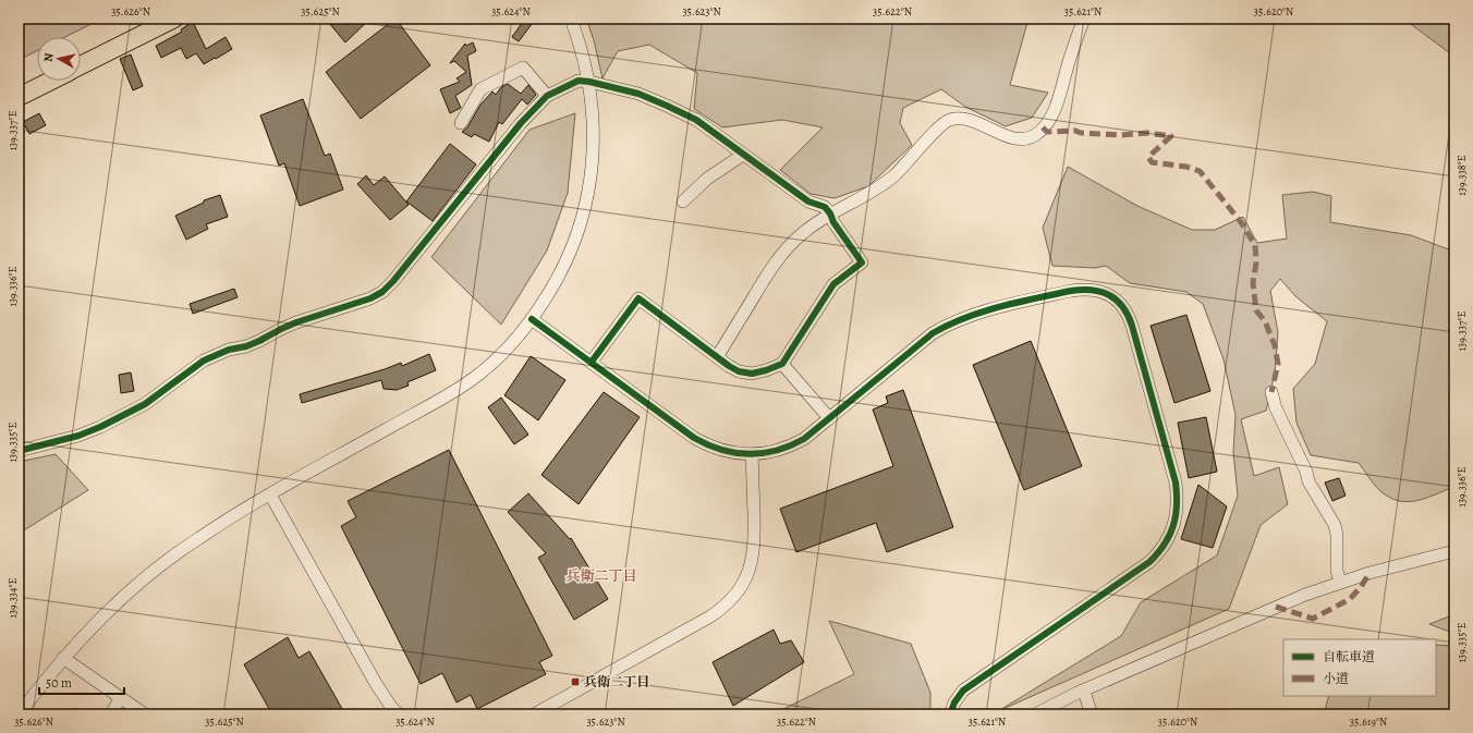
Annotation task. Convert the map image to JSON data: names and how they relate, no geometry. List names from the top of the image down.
{
  "districts": ["兵衛二丁目"],
  "places": {
    "transit": ["兵衛二丁目"]
  },
  "legend": ["自転車道", "小道"],
  "scale_bar": "50 m",
  "north": "left",
  "coordinates": [
    "35.626°N",
    "35.625°N",
    "35.624°N",
    "35.623°N",
    "35.622°N",
    "35.621°N",
    "35.620°N",
    "139.337°E",
    "139.338°E",
    "139.336°E",
    "139.335°E",
    "139.334°E",
    "35.619°N"
  ]
}
